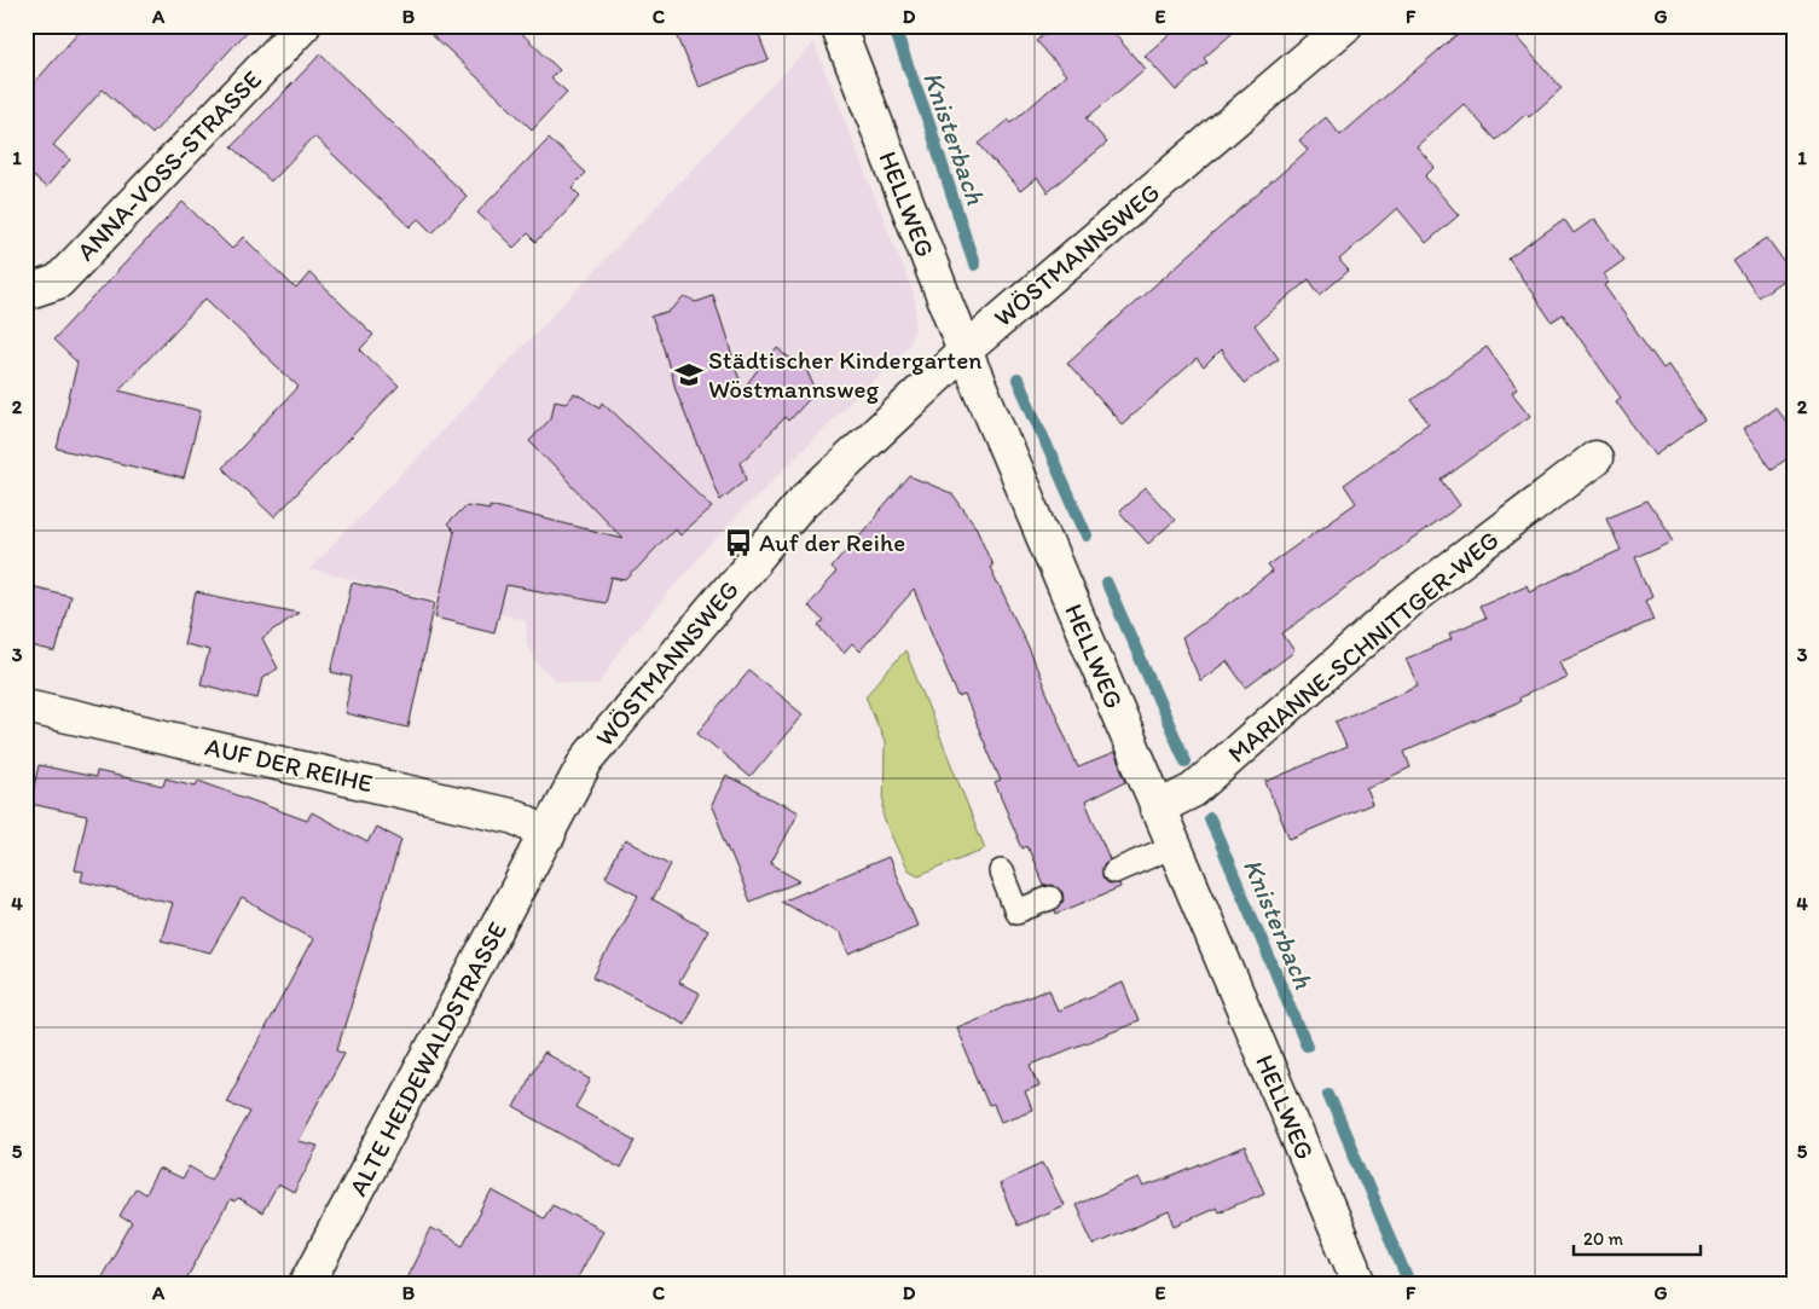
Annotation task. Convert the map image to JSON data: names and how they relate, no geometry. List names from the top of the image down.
{
  "streets": {
    "street": [
      "ANNA-VOSS-STRASSE",
      "HELLWEG",
      "WÖSTMANNSWEG",
      "MARIANNE-SCHNITTGER-WEG",
      "AUF DER REIHE",
      "ALTE HEIDEWALDSTRASSE"
    ]
  },
  "crossings": [
    ["HELLWEG", "WÖSTMANNSWEG"],
    ["HELLWEG", "MARIANNE-SCHNITTGER-WEG"],
    ["WÖSTMANNSWEG", "AUF DER REIHE"],
    ["WÖSTMANNSWEG", "ALTE HEIDEWALDSTRASSE"],
    ["AUF DER REIHE", "ALTE HEIDEWALDSTRASSE"]
  ],
  "water": ["Knisterbach"],
  "places": {
    "school or university": ["Städtischer Kindergarten Wöstmannsweg"],
    "bus stop": ["Auf der Reihe"]
  },
  "scale_bar": "20 m",
  "grid": {
    "columns": [
      "A",
      "B",
      "C",
      "D",
      "E",
      "F",
      "G"
    ],
    "rows": [
      "1",
      "2",
      "3",
      "4",
      "5"
    ]
  }
}
